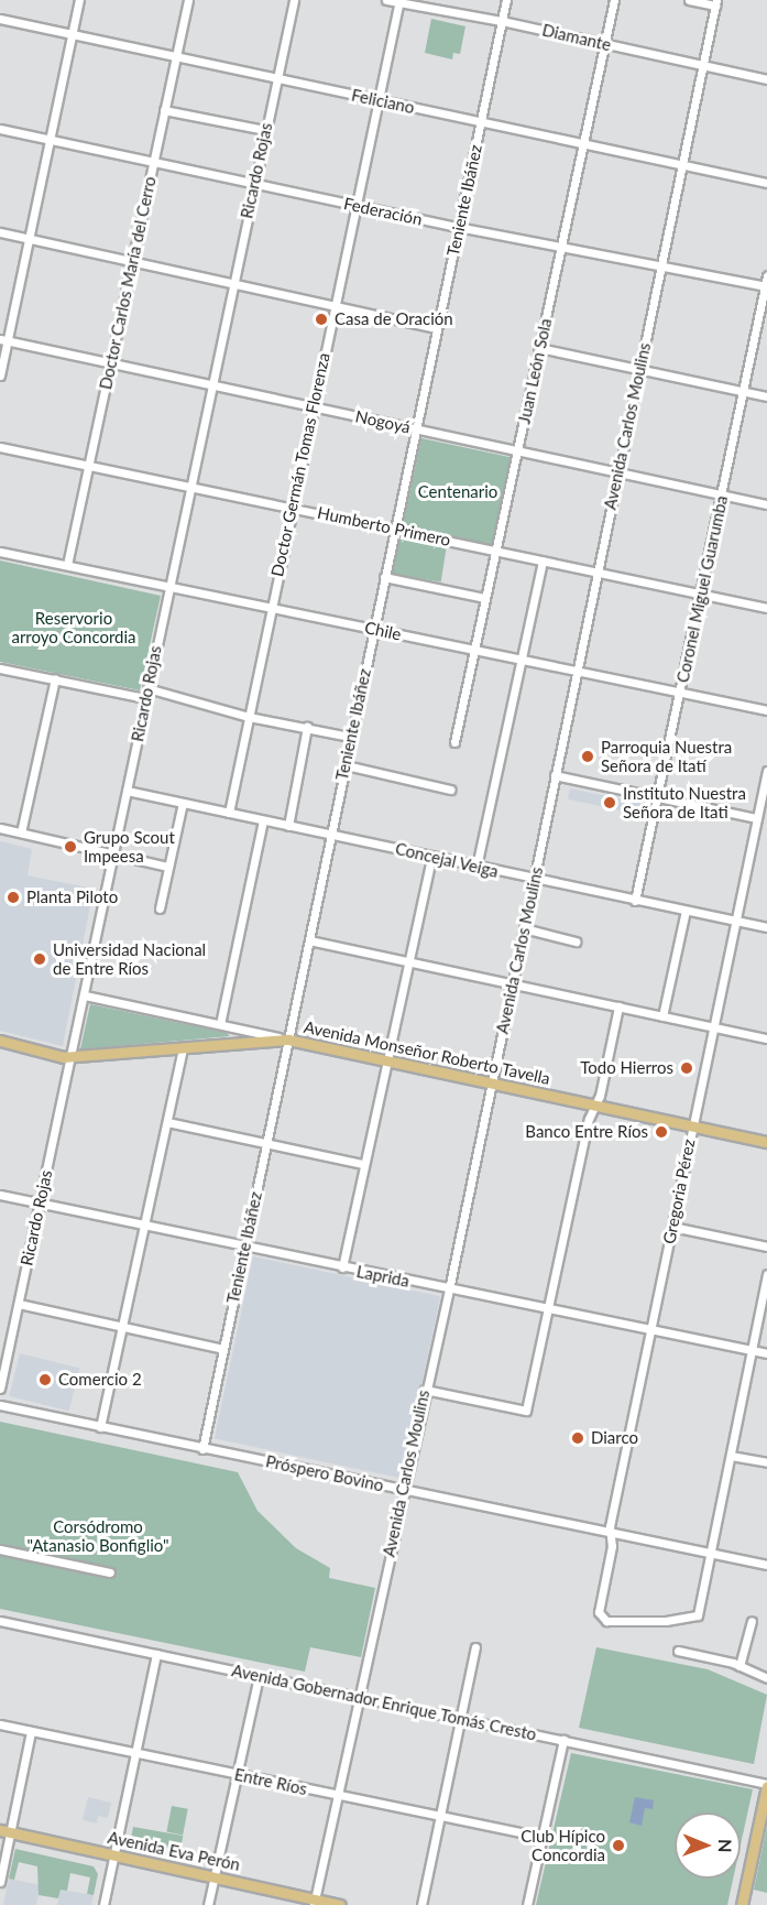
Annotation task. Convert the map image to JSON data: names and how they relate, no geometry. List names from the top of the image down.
{
  "streets": {
    "main road": ["Avenida Monseñor Roberto Tavella", "Avenida Eva Perón"],
    "street": [
      "Diamante",
      "Feliciano",
      "Ricardo Rojas",
      "Teniente Ibáñez",
      "Federación",
      "Doctor Carlos María del Cerro",
      "Juan León Sola",
      "Nogoyá",
      "Avenida Carlos Moulins",
      "Doctor Germán Tomas Florenza",
      "Humberto Primero",
      "Coronel Miguel Guarumba",
      "Chile",
      "Concejal Veiga",
      "Gregoria Pérez",
      "Laprida",
      "Próspero Bovino",
      "Avenida Gobernador Enrique Tomás Cresto",
      "Entre Ríos"
    ]
  },
  "crossings": [
    ["Diamante", "Teniente Ibáñez"],
    ["Diamante", "Juan León Sola"],
    ["Diamante", "Avenida Carlos Moulins"],
    ["Diamante", "Doctor Germán Tomas Florenza"],
    ["Feliciano", "Ricardo Rojas"],
    ["Feliciano", "Teniente Ibáñez"],
    ["Feliciano", "Doctor Carlos María del Cerro"],
    ["Feliciano", "Juan León Sola"],
    ["Feliciano", "Avenida Carlos Moulins"],
    ["Feliciano", "Doctor Germán Tomas Florenza"],
    ["Ricardo Rojas", "Federación"],
    ["Ricardo Rojas", "Nogoyá"],
    ["Ricardo Rojas", "Humberto Primero"],
    ["Ricardo Rojas", "Chile"],
    ["Ricardo Rojas", "Concejal Veiga"],
    ["Ricardo Rojas", "Avenida Monseñor Roberto Tavella"],
    ["Ricardo Rojas", "Laprida"],
    ["Teniente Ibáñez", "Federación"],
    ["Teniente Ibáñez", "Nogoyá"],
    ["Teniente Ibáñez", "Humberto Primero"],
    ["Teniente Ibáñez", "Chile"],
    ["Teniente Ibáñez", "Concejal Veiga"],
    ["Teniente Ibáñez", "Avenida Monseñor Roberto Tavella"],
    ["Teniente Ibáñez", "Laprida"],
    ["Teniente Ibáñez", "Próspero Bovino"],
    ["Federación", "Doctor Carlos María del Cerro"],
    ["Federación", "Juan León Sola"],
    ["Federación", "Avenida Carlos Moulins"],
    ["Federación", "Doctor Germán Tomas Florenza"],
    ["Federación", "Coronel Miguel Guarumba"],
    ["Doctor Carlos María del Cerro", "Nogoyá"],
    ["Doctor Carlos María del Cerro", "Humberto Primero"],
    ["Doctor Carlos María del Cerro", "Chile"],
    ["Juan León Sola", "Nogoyá"],
    ["Juan León Sola", "Humberto Primero"],
    ["Juan León Sola", "Chile"],
    ["Nogoyá", "Avenida Carlos Moulins"],
    ["Nogoyá", "Doctor Germán Tomas Florenza"],
    ["Nogoyá", "Coronel Miguel Guarumba"],
    ["Avenida Carlos Moulins", "Humberto Primero"],
    ["Avenida Carlos Moulins", "Chile"],
    ["Avenida Carlos Moulins", "Concejal Veiga"],
    ["Avenida Carlos Moulins", "Avenida Monseñor Roberto Tavella"],
    ["Avenida Carlos Moulins", "Laprida"],
    ["Avenida Carlos Moulins", "Próspero Bovino"],
    ["Avenida Carlos Moulins", "Avenida Gobernador Enrique Tomás Cresto"],
    ["Avenida Carlos Moulins", "Entre Ríos"],
    ["Avenida Carlos Moulins", "Avenida Eva Perón"],
    ["Doctor Germán Tomas Florenza", "Humberto Primero"],
    ["Doctor Germán Tomas Florenza", "Chile"],
    ["Doctor Germán Tomas Florenza", "Concejal Veiga"],
    ["Humberto Primero", "Coronel Miguel Guarumba"],
    ["Coronel Miguel Guarumba", "Chile"],
    ["Coronel Miguel Guarumba", "Concejal Veiga"],
    ["Concejal Veiga", "Gregoria Pérez"],
    ["Avenida Monseñor Roberto Tavella", "Gregoria Pérez"],
    ["Gregoria Pérez", "Laprida"],
    ["Gregoria Pérez", "Próspero Bovino"]
  ],
  "parks": ["Centenario", "Reservorio arroyo Concordia", "Corsódromo \"Atanasio Bonfiglio\""],
  "places": [
    "Casa de Oración",
    "Parroquia Nuestra Señora de Itatí",
    "Instituto Nuestra Señora de Itati",
    "Grupo Scout Impeesa",
    "Planta Piloto",
    "Universidad Nacional de Entre Ríos",
    "Todo Hierros",
    "Banco Entre Ríos",
    "Comercio 2",
    "Diarco",
    "Club Hípico Concordia"
  ],
  "north": "right"
}
